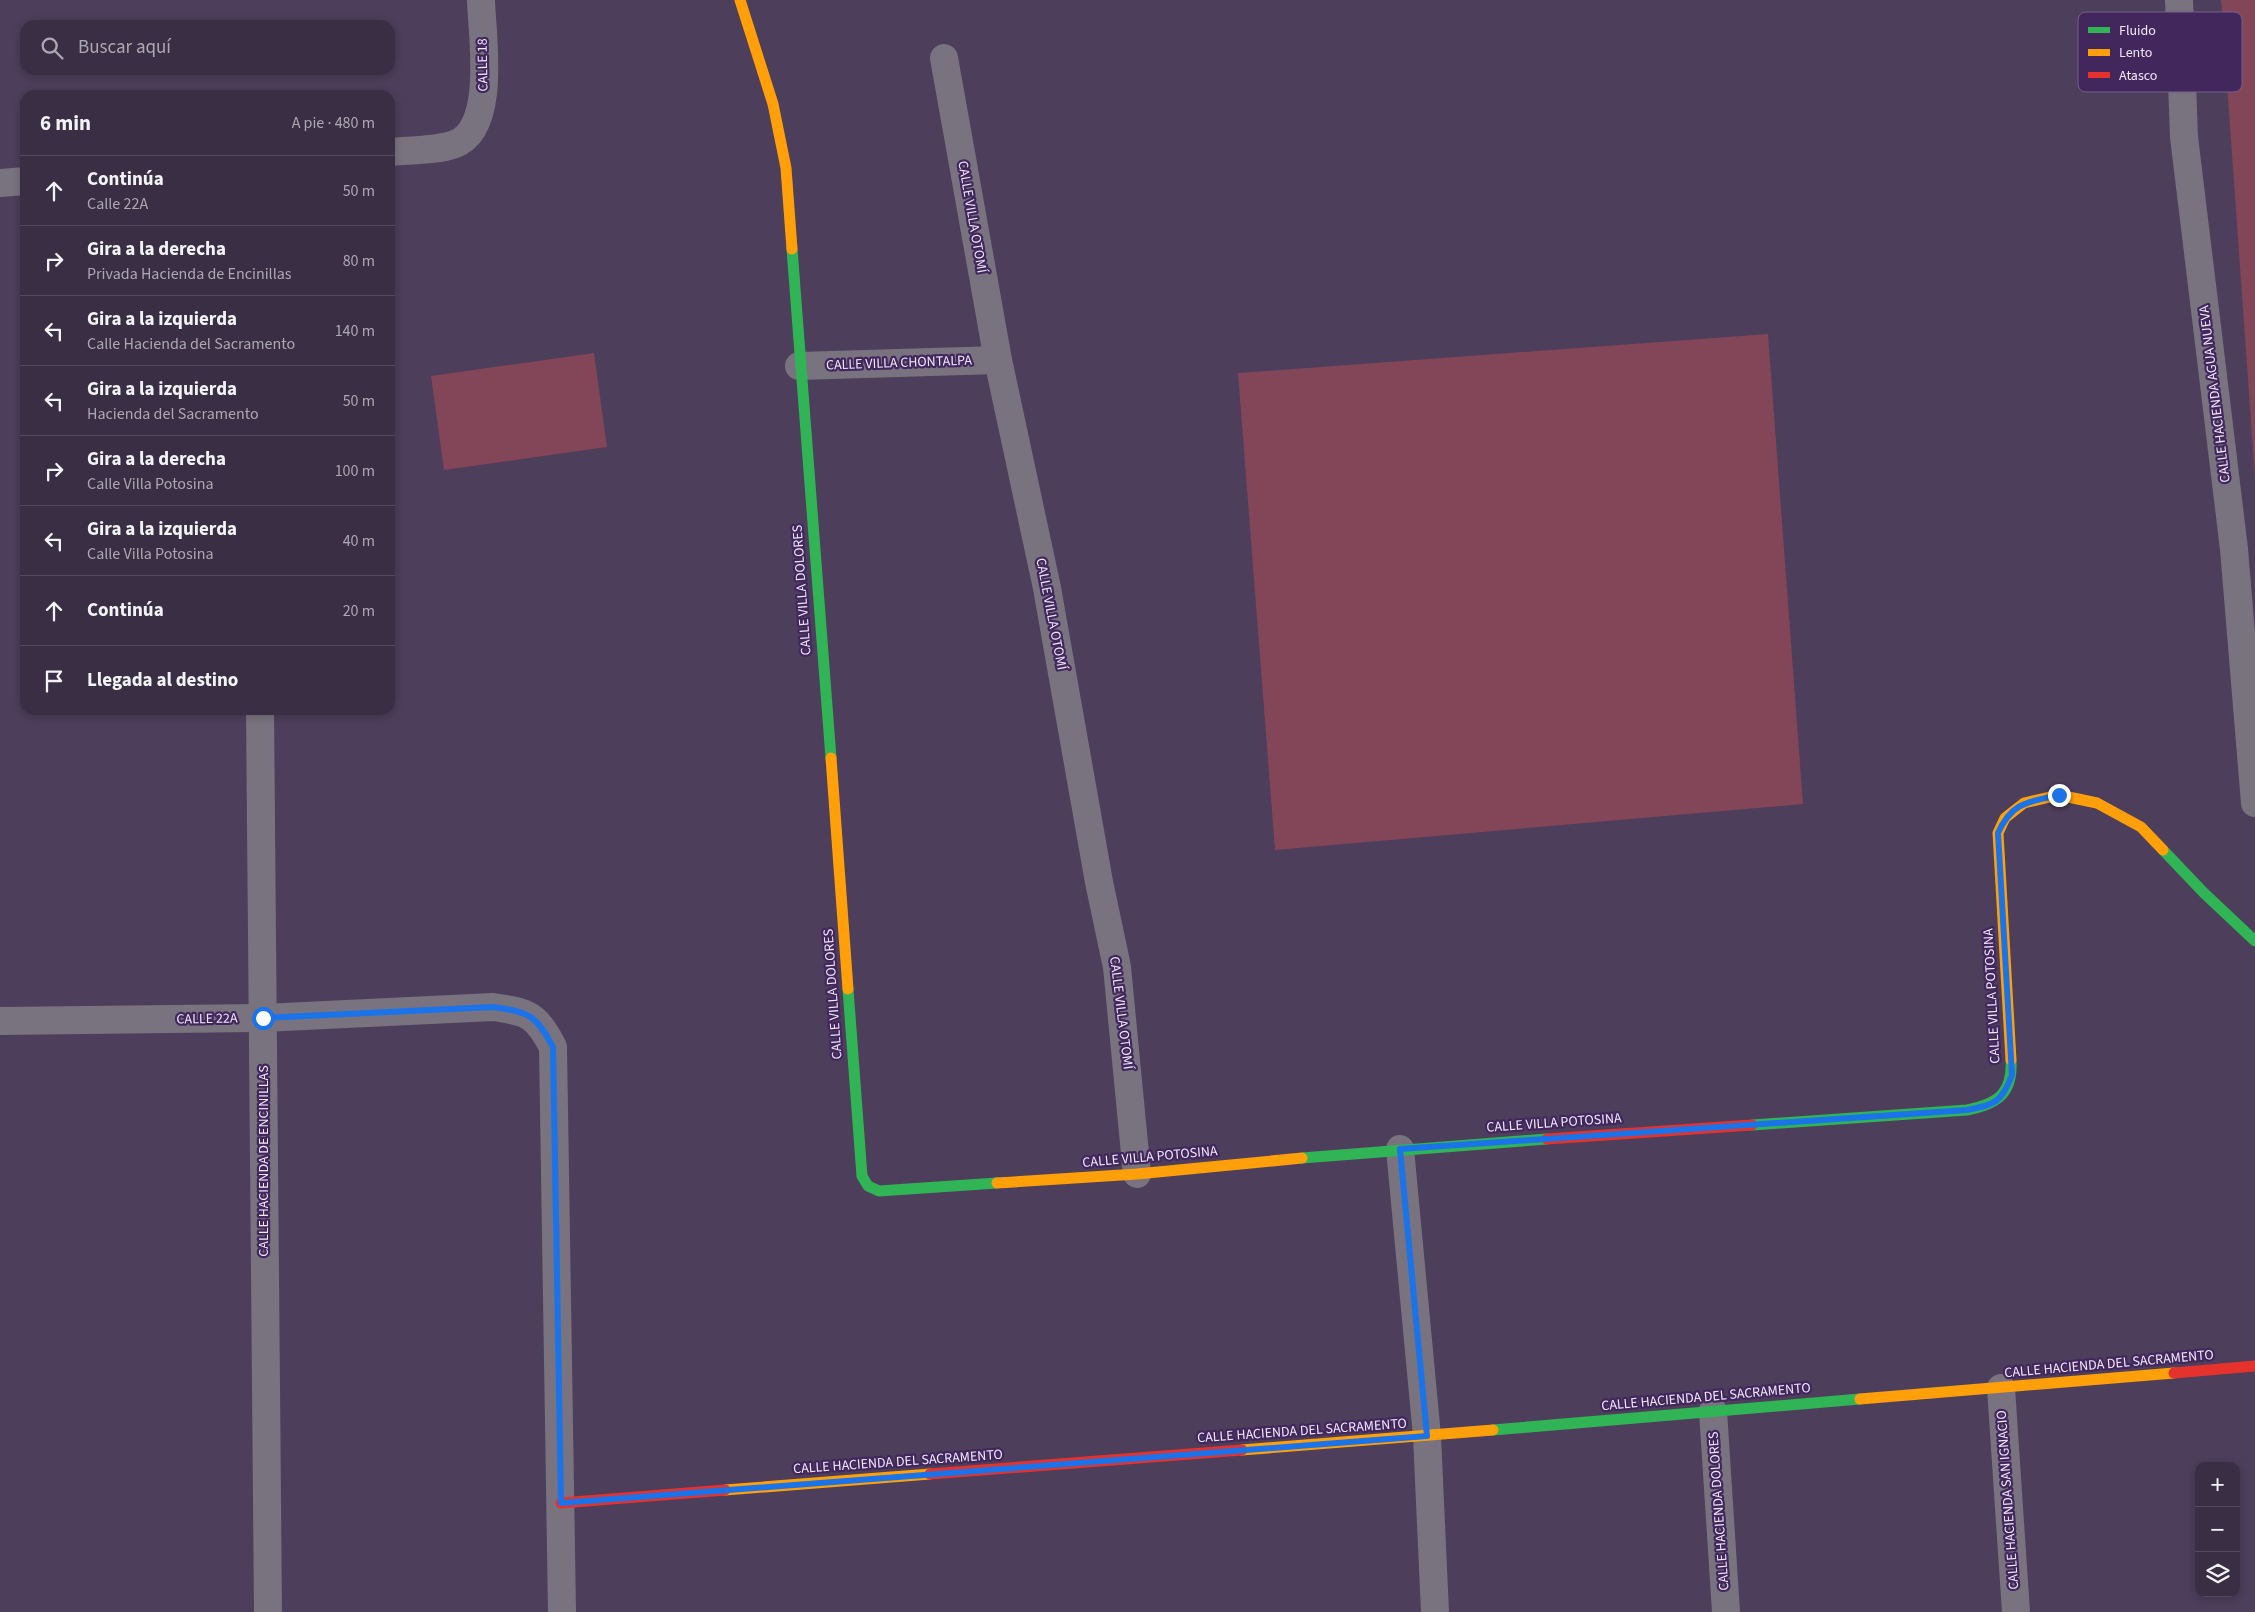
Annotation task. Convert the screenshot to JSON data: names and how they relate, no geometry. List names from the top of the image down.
{
  "streets": {
    "street": [
      "CALLE 18",
      "CALLE VILLA OTOMÍ",
      "CALLE VILLA CHONTALPA",
      "CALLE HACIENDA AGUA NUEVA",
      "CALLE VILLA DOLORES",
      "CALLE VILLA POTOSINA",
      "CALLE 22A",
      "CALLE HACIENDA DE ENCINILLAS",
      "CALLE HACIENDA DEL SACRAMENTO",
      "CALLE HACIENDA SAN IGNACIO",
      "CALLE HACIENDA DOLORES"
    ]
  },
  "crossings": [
    ["CALLE VILLA OTOMÍ", "CALLE VILLA CHONTALPA"],
    ["CALLE VILLA OTOMÍ", "CALLE VILLA POTOSINA"],
    ["CALLE VILLA CHONTALPA", "CALLE VILLA DOLORES"],
    ["CALLE VILLA DOLORES", "CALLE VILLA POTOSINA"],
    ["CALLE 22A", "CALLE HACIENDA DE ENCINILLAS"],
    ["CALLE 22A", "CALLE HACIENDA DEL SACRAMENTO"],
    ["CALLE HACIENDA DEL SACRAMENTO", "CALLE HACIENDA SAN IGNACIO"],
    ["CALLE HACIENDA DEL SACRAMENTO", "CALLE HACIENDA DOLORES"]
  ],
  "legend": ["Fluido", "Lento", "Atasco"],
  "page": {
    "search": "Buscar aquí",
    "heading": ["6 min", "A pie · 480 m"],
    "list": [
      ["Continúa", "Calle 22A", "50 m"],
      ["Gira a la derecha", "Privada Hacienda de Encinillas", "80 m"],
      ["Gira a la izquierda", "Calle Hacienda del Sacramento", "140 m"],
      ["Gira a la izquierda", "Hacienda del Sacramento", "50 m"],
      ["Gira a la derecha", "Calle Villa Potosina", "100 m"],
      ["Gira a la izquierda", "Calle Villa Potosina", "40 m"],
      ["Continúa", "20 m"],
      "Llegada al destino"
    ],
    "map_buttons": ["+", "−"]
  }
}
